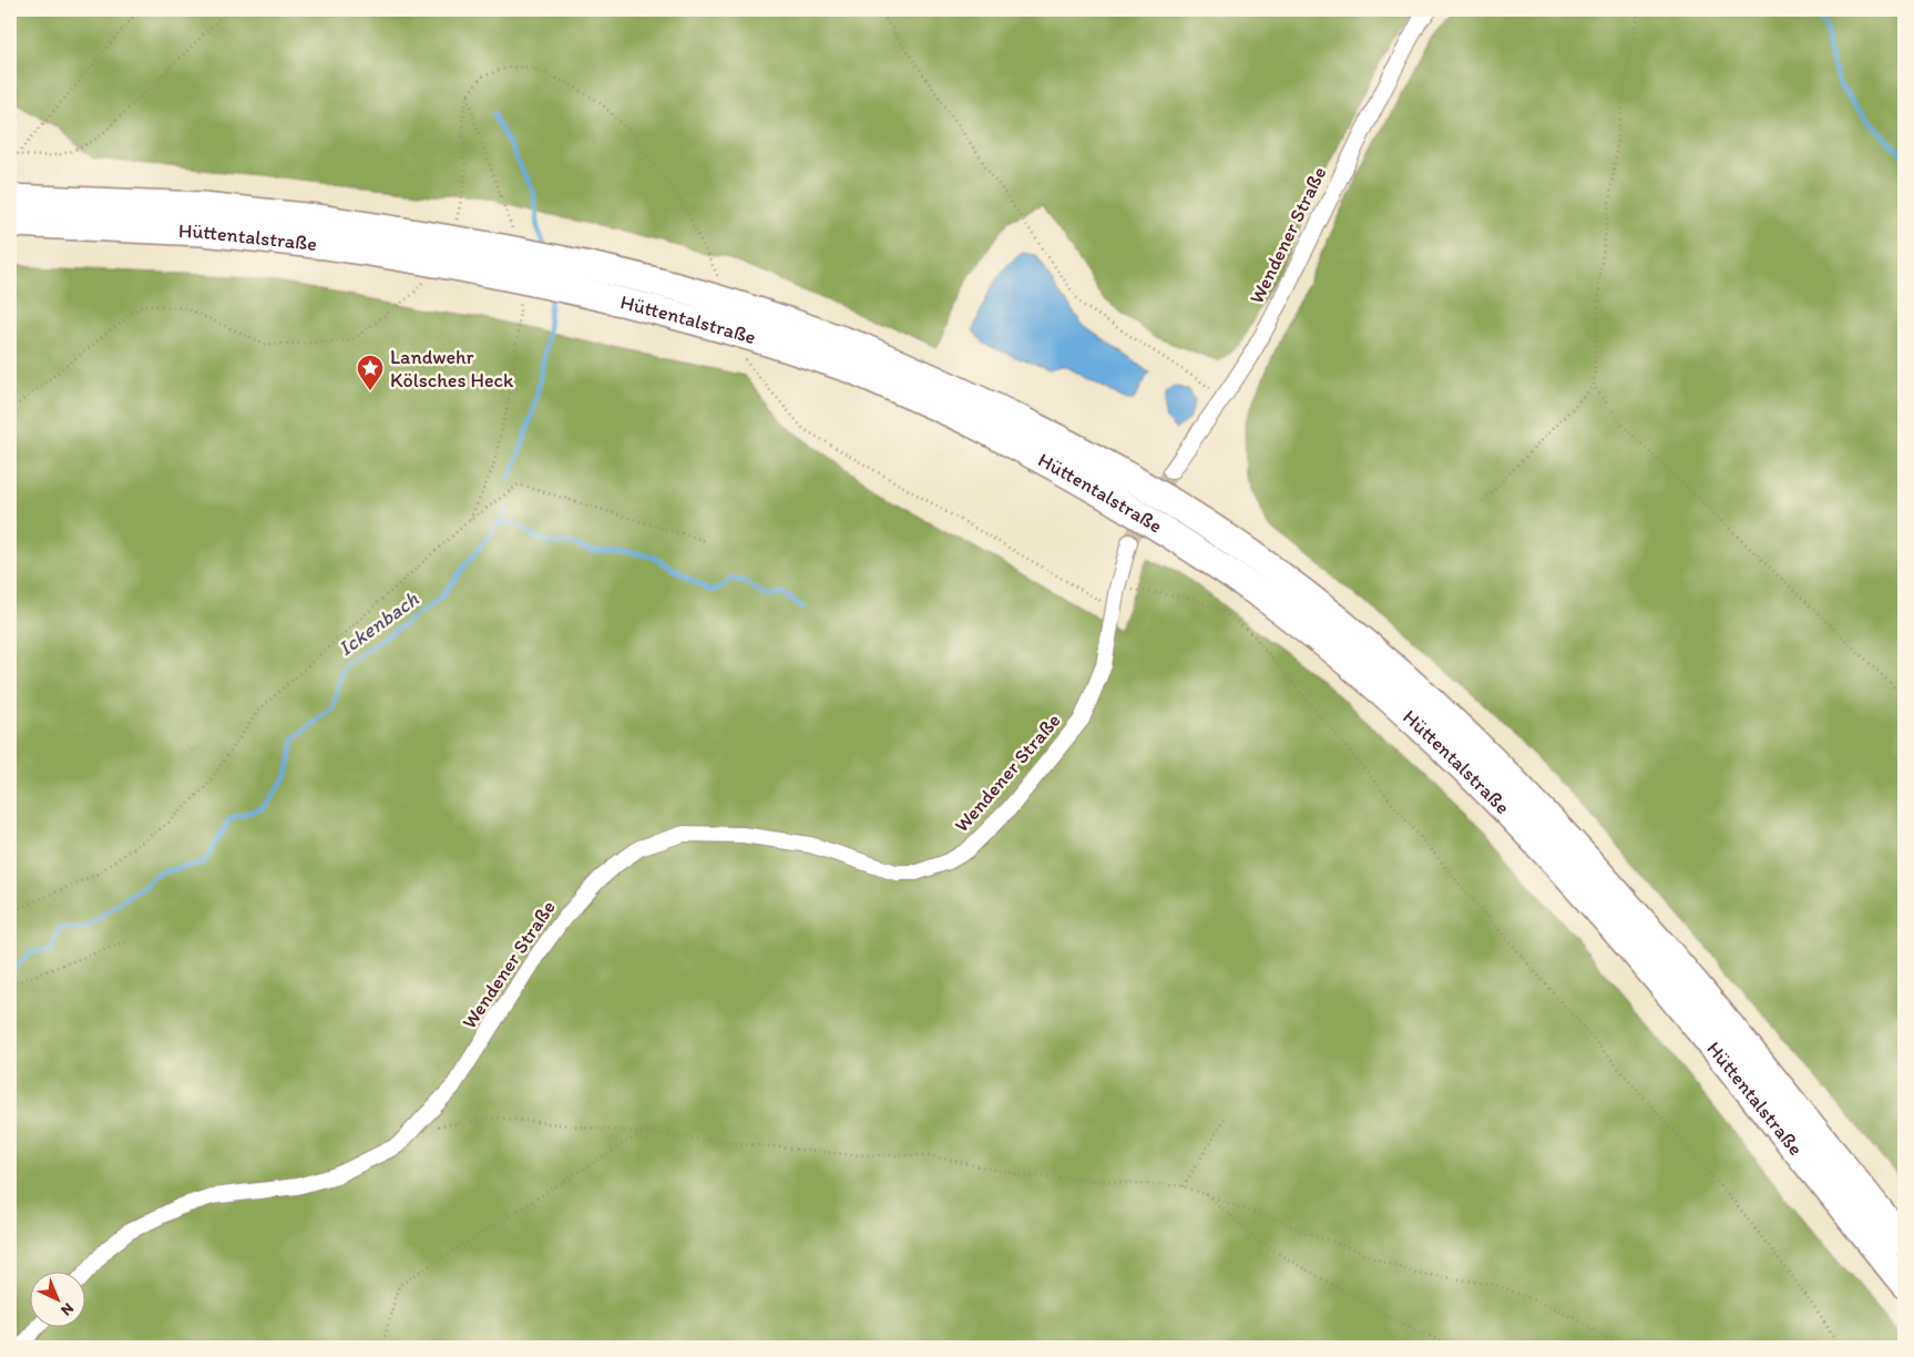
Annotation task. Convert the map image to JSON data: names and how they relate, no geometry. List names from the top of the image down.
{
  "streets": {
    "highway": ["Hüttentalstraße"],
    "street": ["Wendener Straße"]
  },
  "water": ["Ickenbach"],
  "places": {
    "place": ["Landwehr Kölsches Heck"]
  },
  "north": "bottom right"
}
